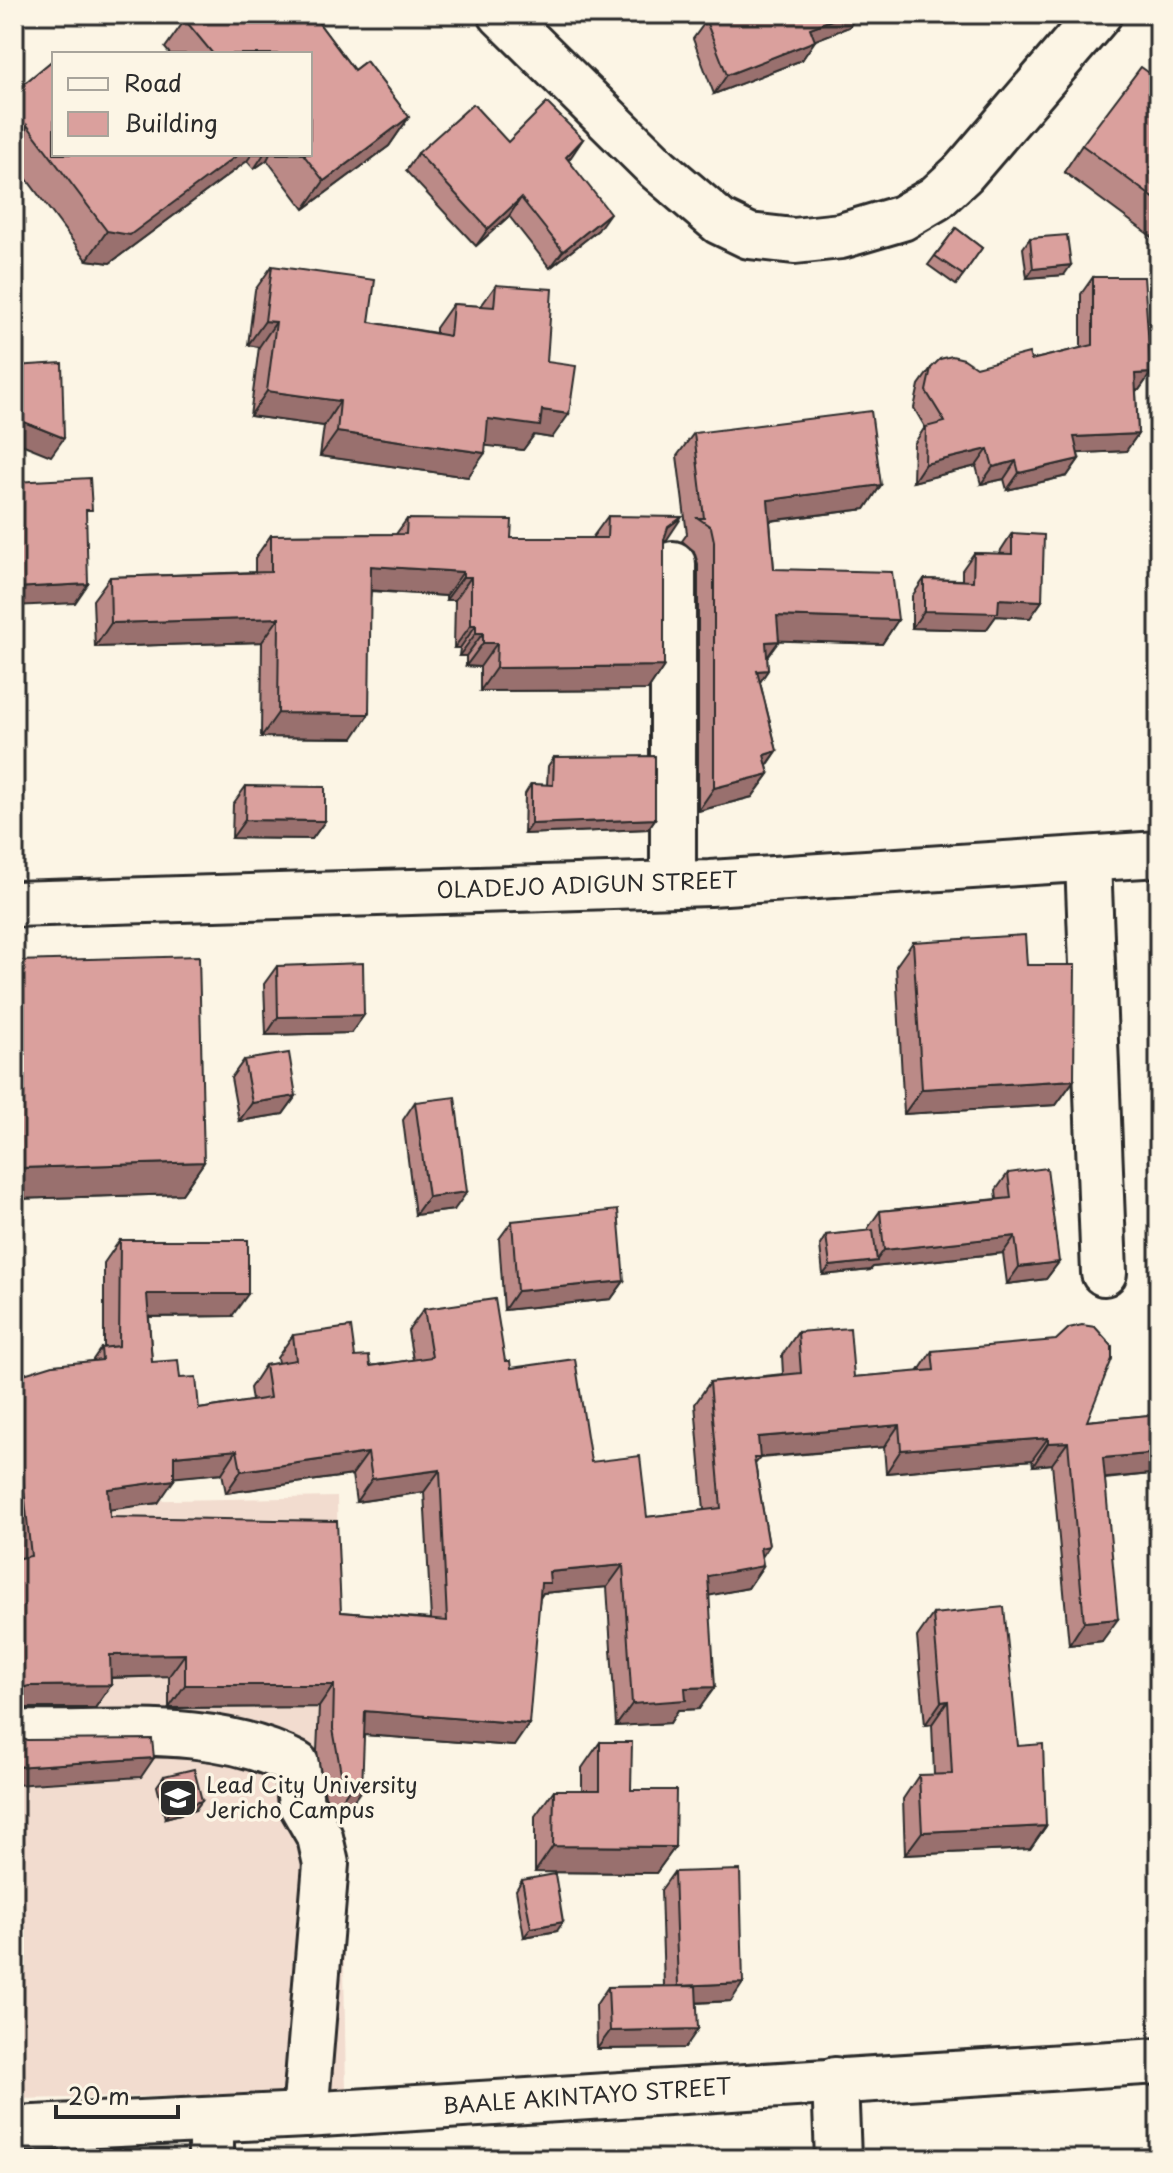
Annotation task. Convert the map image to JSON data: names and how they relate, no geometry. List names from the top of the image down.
{
  "streets": {
    "street": ["OLADEJO ADIGUN STREET", "BAALE AKINTAYO STREET"]
  },
  "places": {
    "school or university": ["Lead City University Jericho Campus"]
  },
  "legend": ["Road", "Building"],
  "scale_bar": "20 m"
}
